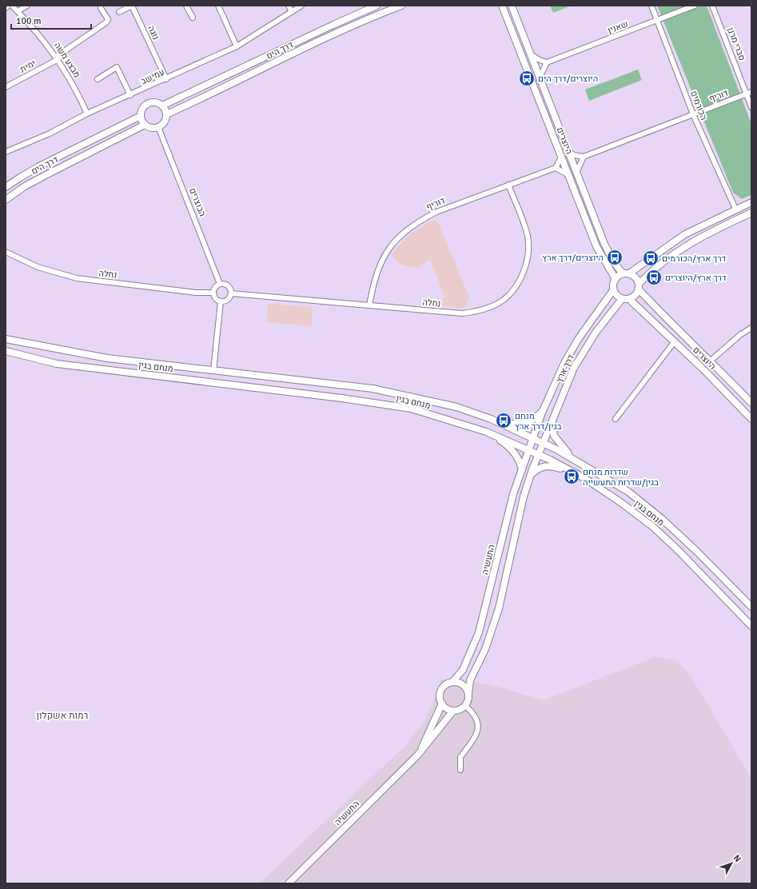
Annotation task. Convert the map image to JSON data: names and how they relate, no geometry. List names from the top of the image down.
{
  "streets": {
    "street": [
      "שאנין",
      "נוגה",
      "סברי מרנן",
      "דרך הים",
      "מבצע משה",
      "ימית",
      "עמישב",
      "דוריף",
      "הכורמים",
      "היוצרים",
      "הבוצרים",
      "נחלה",
      "מנחם בגין",
      "דרך ארץ",
      "התעשיה"
    ]
  },
  "crossings": [
    ["שאנין", "הכורמים"],
    ["נוגה", "עמישב"],
    ["סברי מרנן", "דוריף"],
    ["דרך הים", "הבוצרים"],
    ["מבצע משה", "ימית"],
    ["מבצע משה", "עמישב"],
    ["דוריף", "הכורמים"],
    ["דוריף", "נחלה"],
    ["היוצרים", "דרך ארץ"],
    ["הבוצרים", "נחלה"],
    ["מנחם בגין", "דרך ארץ"],
    ["מנחם בגין", "התעשיה"],
    ["דרך ארץ", "התעשיה"]
  ],
  "districts": ["רמות אשקלון"],
  "places": {
    "bus stop": [
      "היוצרים/דרך הים",
      "היוצרים/דרך ארץ",
      "דרך ארץ/הכורמים",
      "דרך ארץ/היוצרים",
      "מנחם בגין/דרך ארץ",
      "שדרות מנחם בגין/שדרות התעשייה"
    ]
  },
  "scale_bar": "100 m",
  "north": "top right"
}
